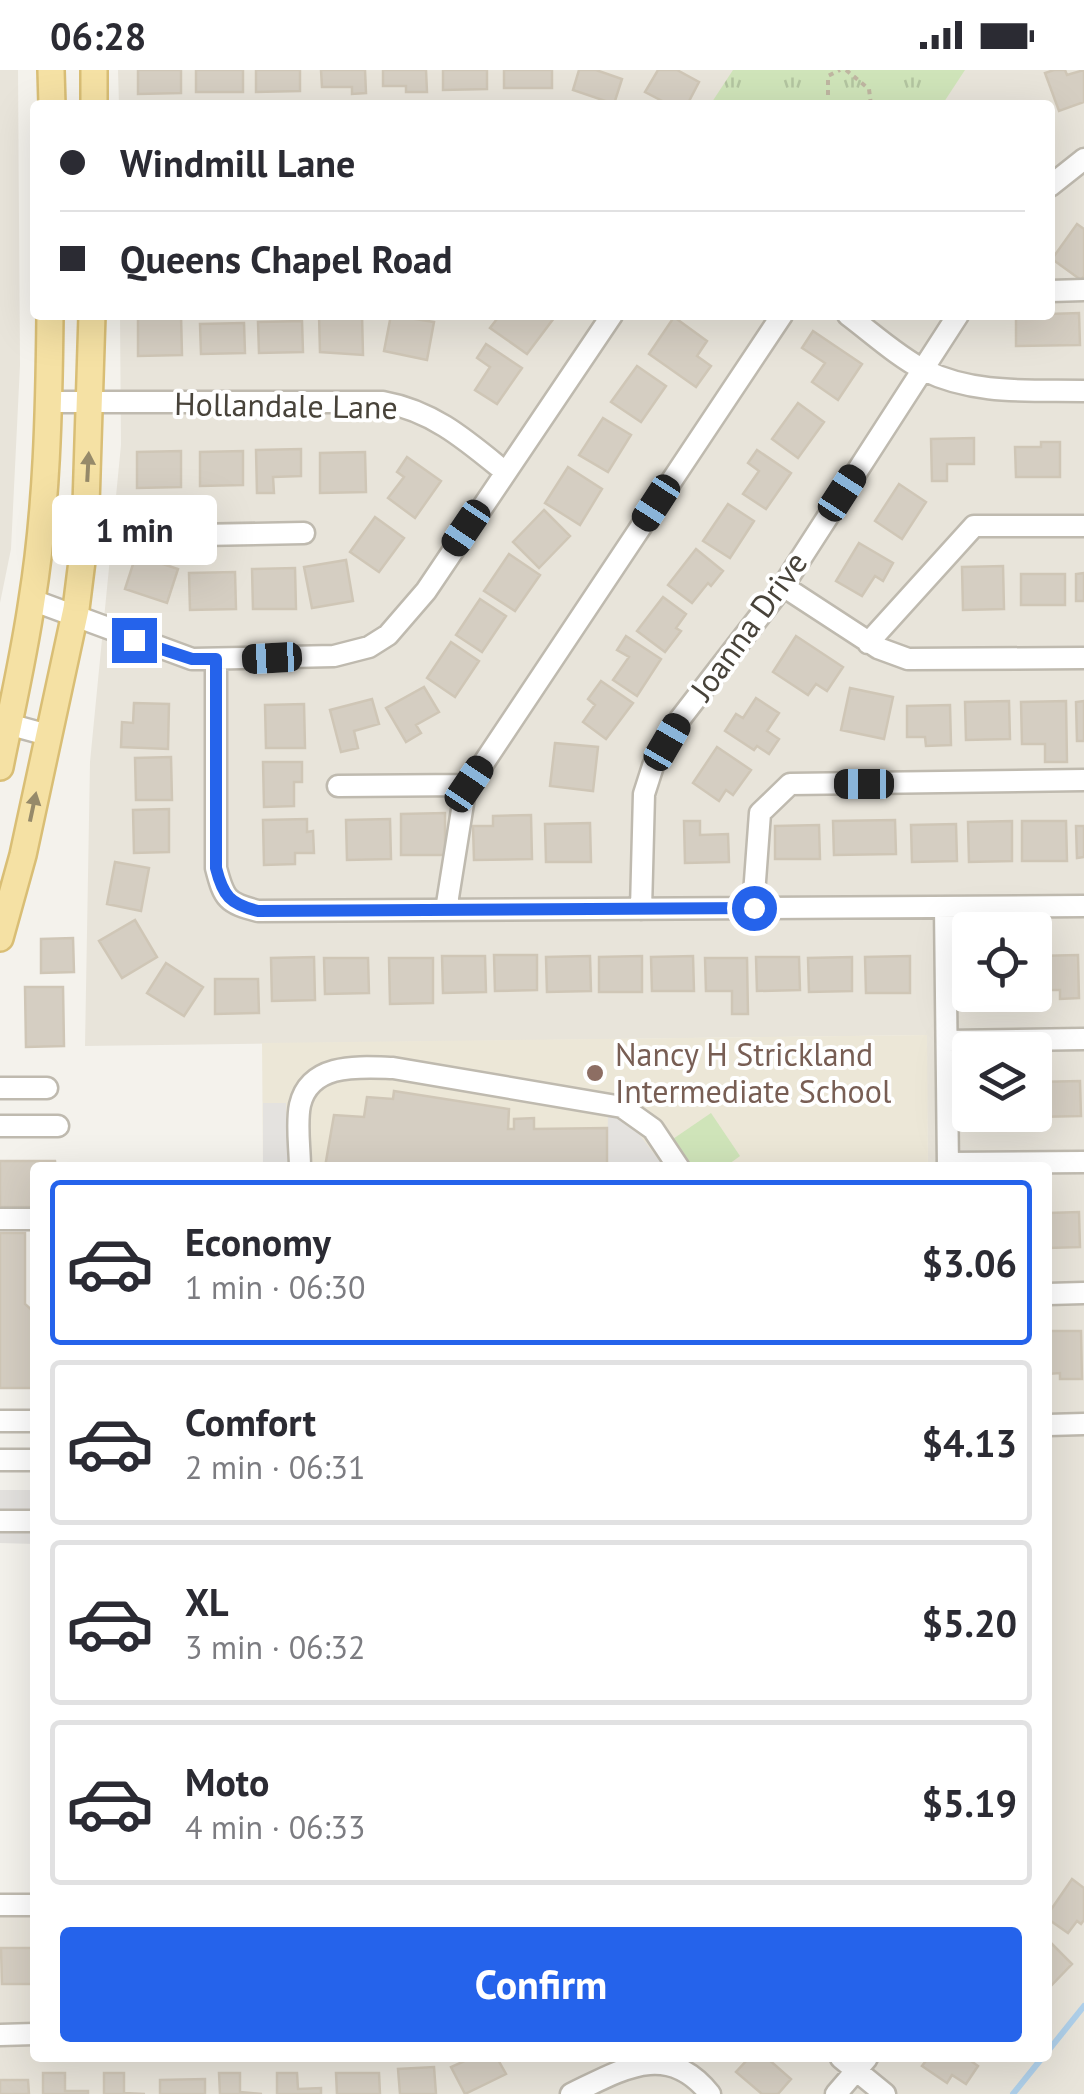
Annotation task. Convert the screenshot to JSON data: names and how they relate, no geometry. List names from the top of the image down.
{
  "streets": {
    "street": ["Hollandale Lane", "Joanna Drive"]
  },
  "places": ["Nancy H Strickland Intermediate School"],
  "page": {
    "status": "06:28",
    "banner": ["Windmill Lane", "Queens Chapel Road"],
    "bubble": "1 min",
    "list": [
      {
        "name": "Economy",
        "note": "1 min · 06:30",
        "value": "$3.06"
      },
      {
        "name": "Comfort",
        "note": "2 min · 06:31",
        "value": "$4.13"
      },
      {
        "name": "XL",
        "note": "3 min · 06:32",
        "value": "$5.20"
      },
      {
        "name": "Moto",
        "note": "4 min · 06:33",
        "value": "$5.19"
      }
    ],
    "buttons": "Confirm"
  }
}
